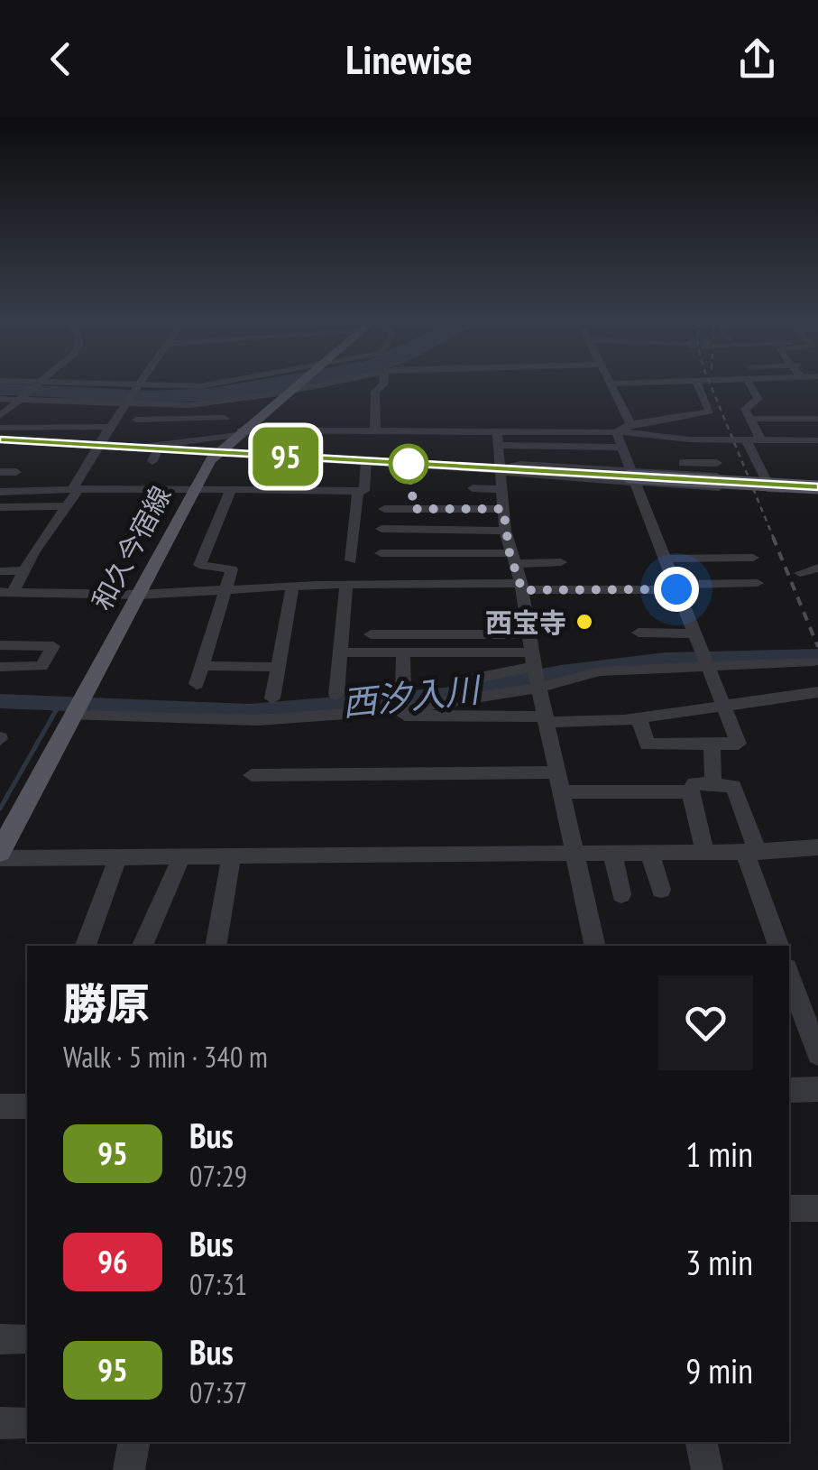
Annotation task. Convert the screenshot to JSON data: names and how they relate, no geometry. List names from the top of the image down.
{
  "streets": {
    "main road": ["和久今宿線"]
  },
  "water": ["西汐入川"],
  "places": ["西宝寺"],
  "lines": ["bus line 95"],
  "page": {
    "header": "Linewise",
    "on_map": "95",
    "heading": ["勝原", "Walk · 5 min · 340 m"],
    "list": [
      {
        "mark": "95",
        "name": "Bus",
        "note": "07:29",
        "value": "1 min"
      },
      {
        "mark": "96",
        "name": "Bus",
        "note": "07:31",
        "value": "3 min"
      },
      {
        "mark": "95",
        "name": "Bus",
        "note": "07:37",
        "value": "9 min"
      }
    ]
  }
}
